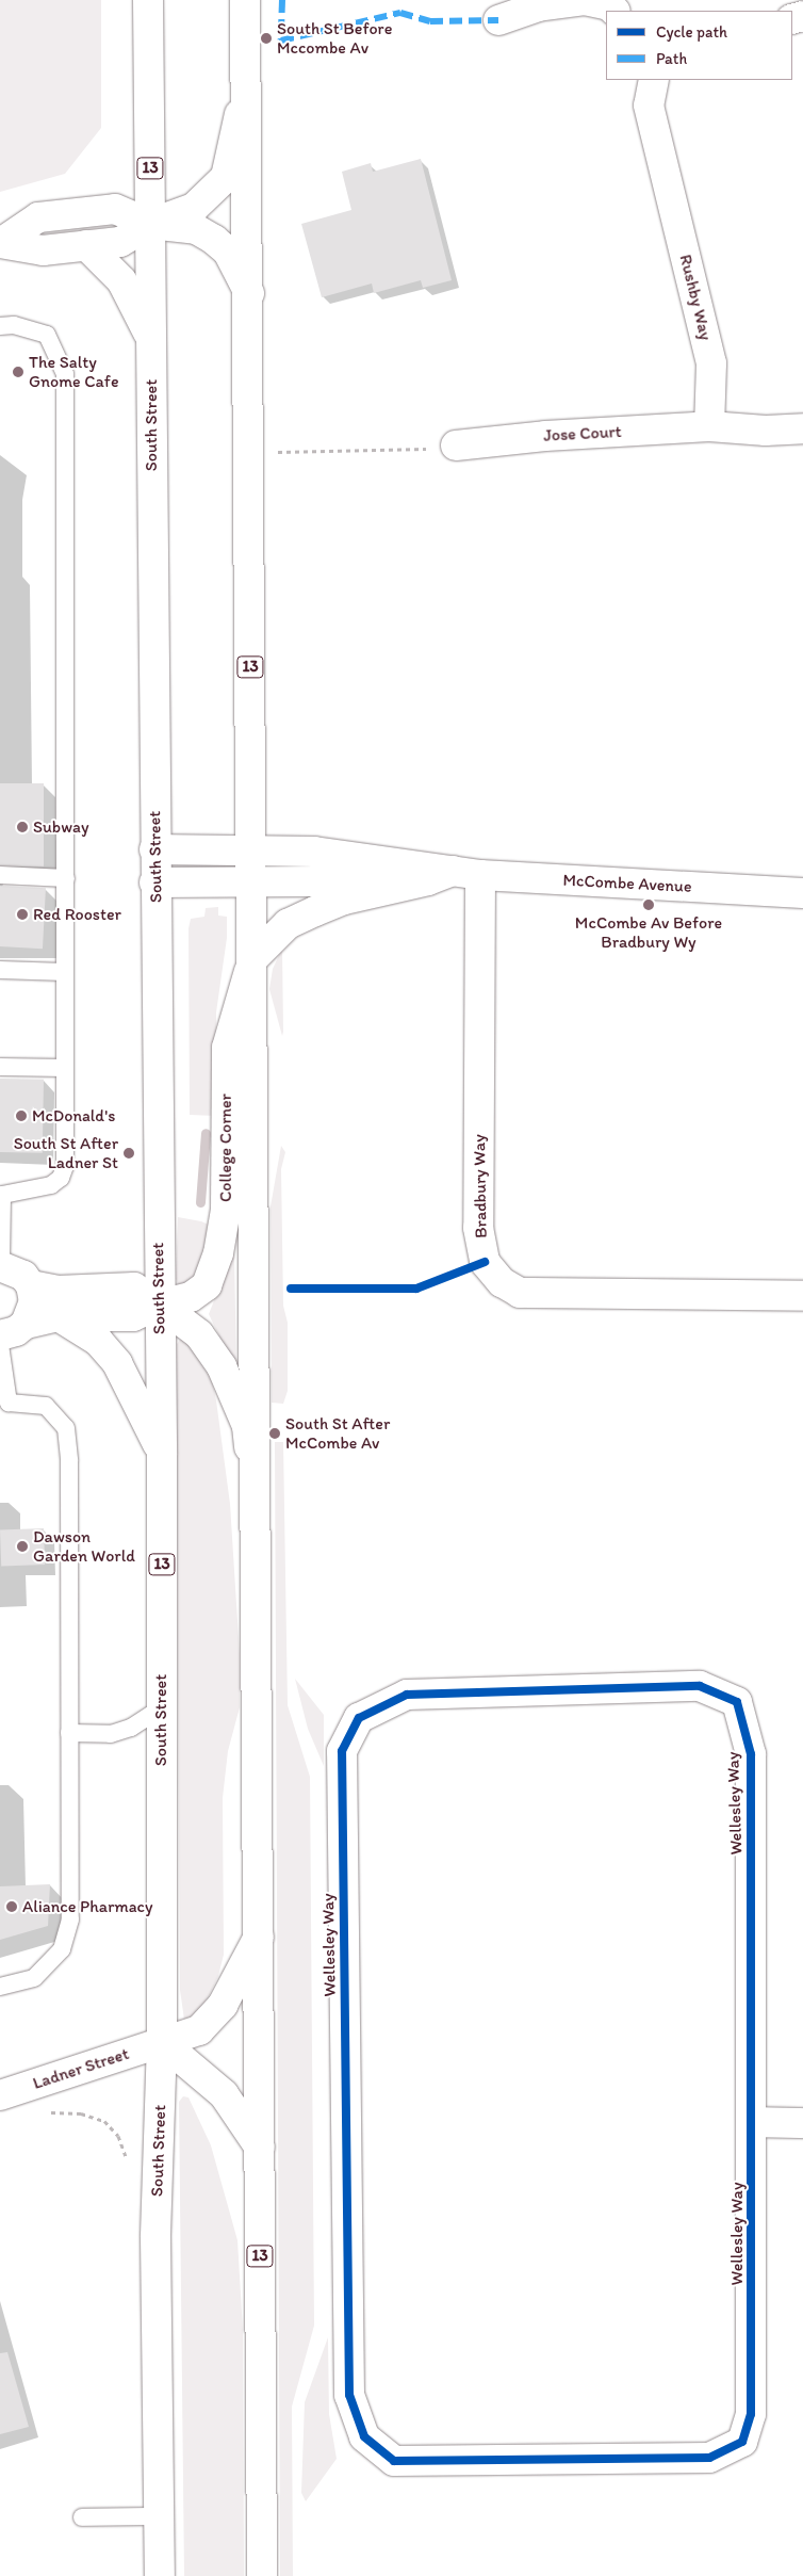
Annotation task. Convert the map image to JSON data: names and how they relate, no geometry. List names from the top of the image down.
{
  "streets": {
    "main road": [
      "13",
      "Rushby Way",
      "South Street",
      "Jose Court",
      "McCombe Avenue",
      "College Corner",
      "Bradbury Way",
      "Wellesley Way",
      "Ladner Street"
    ]
  },
  "crossings": [
    ["13", "McCombe Avenue"],
    ["13", "College Corner"],
    ["13", "Ladner Street"],
    ["Rushby Way", "Jose Court"],
    ["South Street", "McCombe Avenue"],
    ["South Street", "College Corner"],
    ["South Street", "Ladner Street"],
    ["McCombe Avenue", "Bradbury Way"]
  ],
  "places": [
    "South St Before Mccombe Av",
    "The Salty Gnome Cafe",
    "Subway",
    "McCombe Av Before Bradbury Wy",
    "Red Rooster",
    "McDonald's",
    "South St After Ladner St",
    "South St After McCombe Av",
    "Dawson Garden World",
    "Aliance Pharmacy"
  ],
  "legend": ["Cycle path", "Path"]
}
